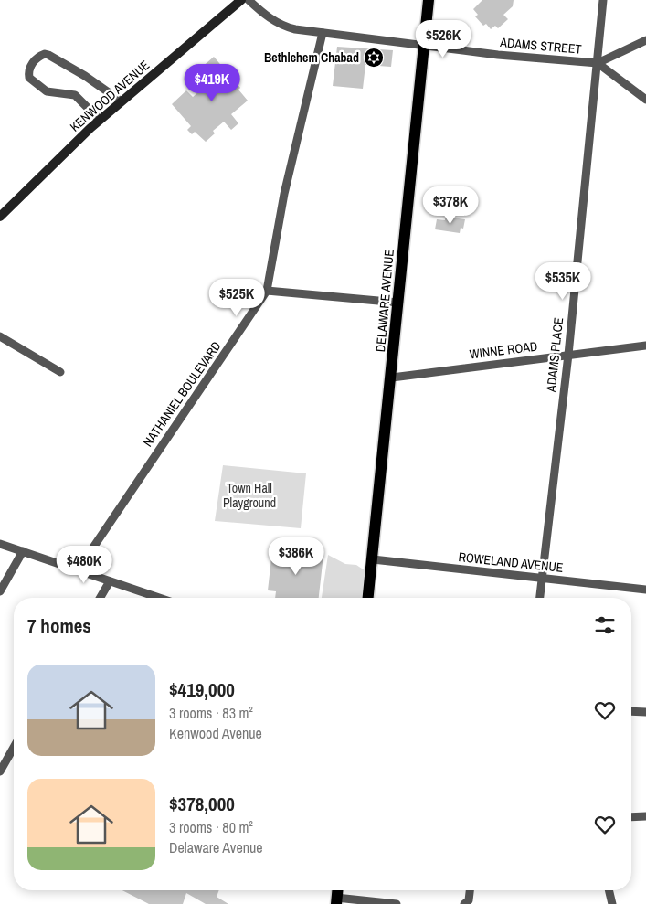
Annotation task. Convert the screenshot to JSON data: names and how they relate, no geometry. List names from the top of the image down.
{
  "streets": {
    "main road": ["KENWOOD AVENUE", "DELAWARE AVENUE"],
    "street": [
      "ADAMS STREET",
      "WINNE ROAD",
      "ADAMS PLACE",
      "NATHANIEL BOULEVARD",
      "ROWELAND AVENUE"
    ]
  },
  "crossings": [
    ["ADAMS STREET", "DELAWARE AVENUE"],
    ["ADAMS STREET", "ADAMS PLACE"],
    ["ADAMS STREET", "NATHANIEL BOULEVARD"],
    ["DELAWARE AVENUE", "WINNE ROAD"],
    ["DELAWARE AVENUE", "ROWELAND AVENUE"],
    ["WINNE ROAD", "ADAMS PLACE"],
    ["ADAMS PLACE", "ROWELAND AVENUE"]
  ],
  "parks": ["Town Hall Playground"],
  "places": {
    "synagogue": ["Bethlehem Chabad"]
  },
  "page": {
    "price": [
      "$526K",
      "$419K",
      "$378K",
      "$535K",
      "$525K",
      "$386K",
      "$480K"
    ],
    "heading": "7 homes",
    "list": [
      {
        "name": "$419,000",
        "note": "3 rooms · 83 m² · Kenwood Avenue"
      },
      {
        "name": "$378,000",
        "note": "3 rooms · 80 m² · Delaware Avenue"
      }
    ]
  }
}
